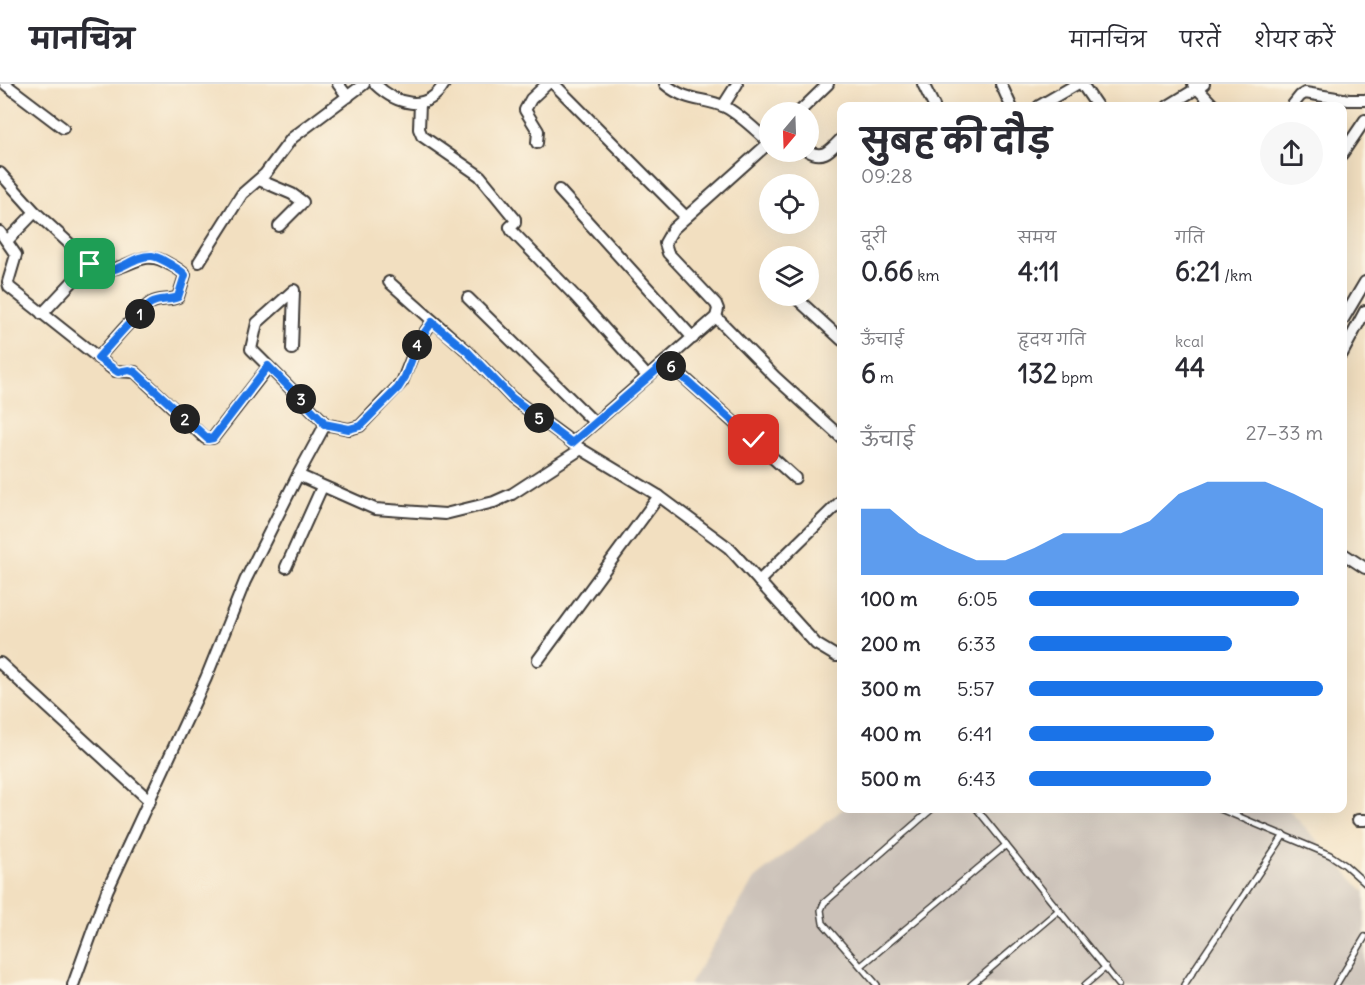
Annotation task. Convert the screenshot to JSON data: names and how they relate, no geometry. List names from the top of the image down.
{
  "north": "bottom",
  "page": {
    "header": "मानचित्र",
    "nav": ["मानचित्र", "परतें", "शेयर करें"],
    "heading": ["सुबह की दौड़", "09:28"],
    "stats": [
      ["दूरी", "0.66 km"],
      ["समय", "4:11"],
      ["गति", "6:21 /km"],
      ["ऊँचाई", "6 m"],
      ["हृदय गति", "132 bpm"],
      ["kcal", "44"]
    ],
    "pins": [
      "1",
      "4",
      "6",
      "3",
      "5",
      "2"
    ],
    "chart": ["ऊँचाई", "27–33 m"],
    "list": [
      {
        "name": "100 m",
        "note": "6:05"
      },
      {
        "name": "200 m",
        "note": "6:33"
      },
      {
        "name": "300 m",
        "note": "5:57"
      },
      {
        "name": "400 m",
        "note": "6:41"
      },
      {
        "name": "500 m",
        "note": "6:43"
      }
    ]
  }
}
